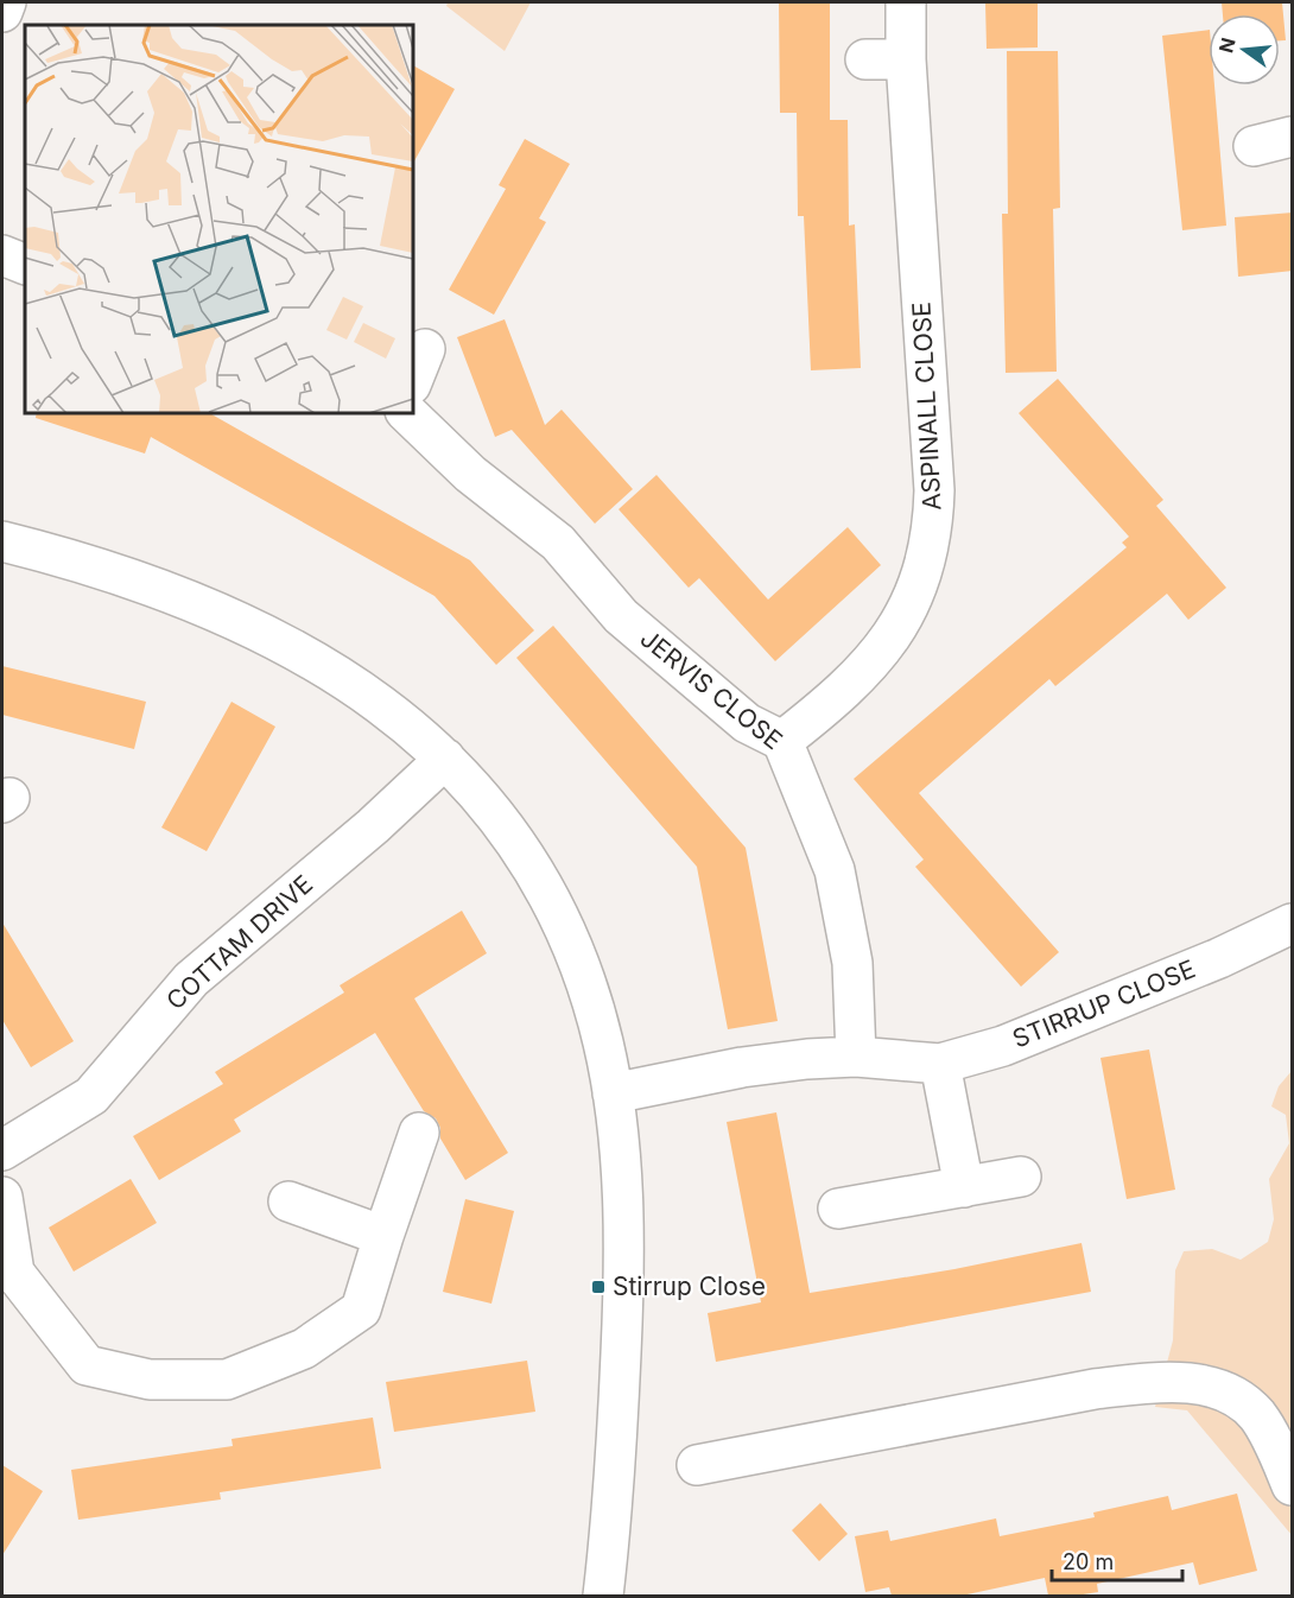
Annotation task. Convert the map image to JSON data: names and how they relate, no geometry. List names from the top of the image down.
{
  "streets": {
    "street": [
      "ASPINALL CLOSE",
      "JERVIS CLOSE",
      "COTTAM DRIVE",
      "STIRRUP CLOSE"
    ]
  },
  "crossings": [
    ["ASPINALL CLOSE", "JERVIS CLOSE"],
    ["JERVIS CLOSE", "STIRRUP CLOSE"]
  ],
  "places": {
    "transit": ["Stirrup Close"]
  },
  "scale_bar": "20 m",
  "north": "left"
}
